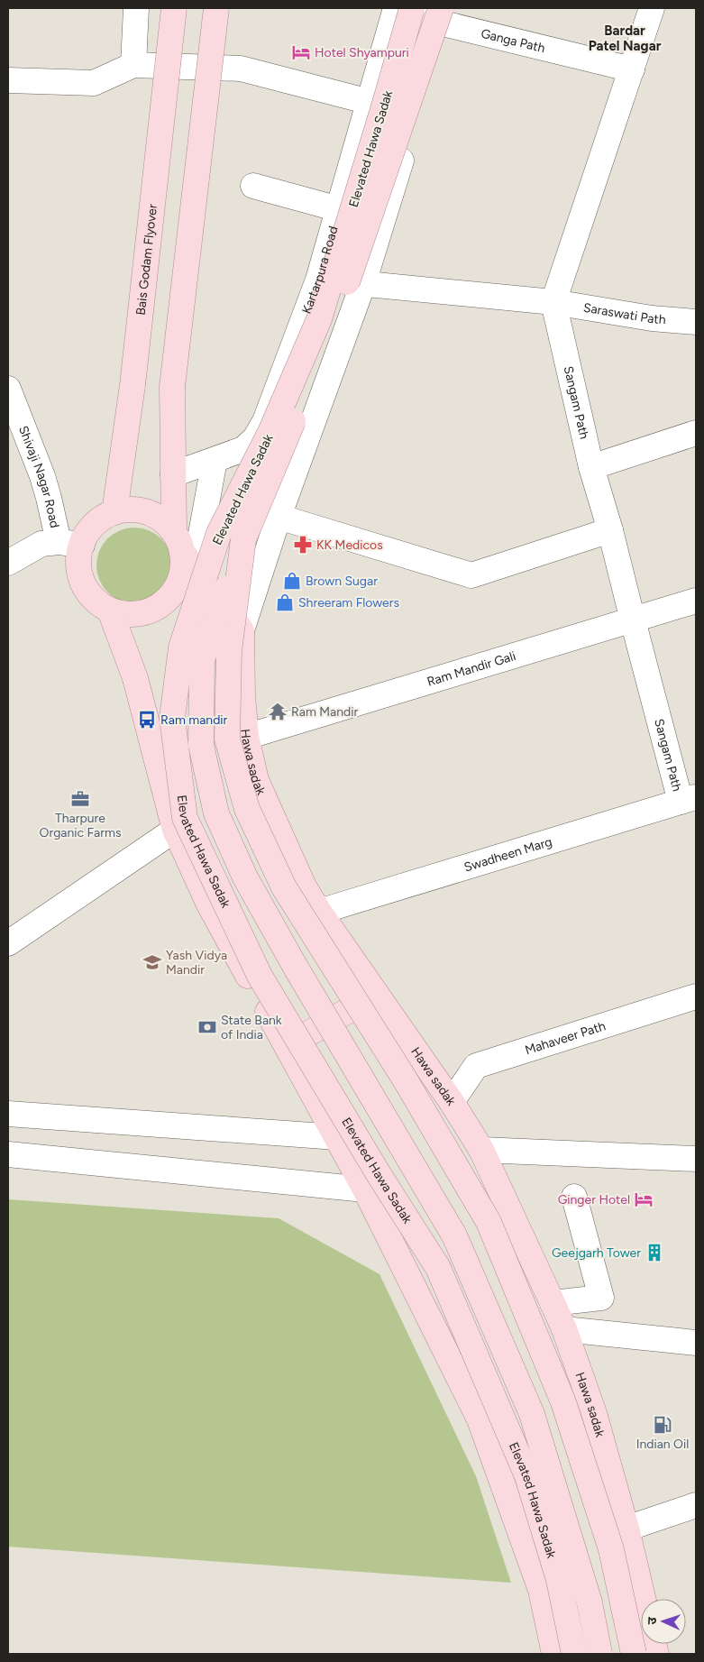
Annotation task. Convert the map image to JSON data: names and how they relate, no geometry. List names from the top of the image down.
{
  "streets": {
    "main road": ["Elevated Hawa Sadak", "Bais Godam Flyover", "Hawa sadak"],
    "street": [
      "Ganga Path",
      "Kartarpura Road",
      "Saraswati Path",
      "Sangam Path",
      "Shivaji Nagar Road",
      "Ram Mandir Gali",
      "Swadheen Marg",
      "Mahaveer Path"
    ]
  },
  "crossings": [
    ["Ganga Path", "Elevated Hawa Sadak"],
    ["Ganga Path", "Kartarpura Road"],
    ["Elevated Hawa Sadak", "Kartarpura Road"],
    ["Bais Godam Flyover", "Shivaji Nagar Road"],
    ["Kartarpura Road", "Saraswati Path"],
    ["Saraswati Path", "Sangam Path"],
    ["Sangam Path", "Ram Mandir Gali"],
    ["Sangam Path", "Swadheen Marg"],
    ["Ram Mandir Gali", "Hawa sadak"],
    ["Hawa sadak", "Swadheen Marg"],
    ["Hawa sadak", "Mahaveer Path"]
  ],
  "districts": ["Bardar Patel Nagar"],
  "places": {
    "hotel": ["Hotel Shyampuri", "Ginger Hotel"],
    "pharmacy": ["KK Medicos"],
    "shop": ["Brown Sugar", "Shreeram Flowers"],
    "temple": ["Ram Mandir"],
    "bus stop": ["Ram mandir"],
    "office": ["Tharpure Organic Farms"],
    "school or university": ["Yash Vidya Mandir"],
    "bank": ["State Bank of India"],
    "building": ["Geejgarh Tower"],
    "fuel station": ["Indian Oil"]
  },
  "north": "left"
}
